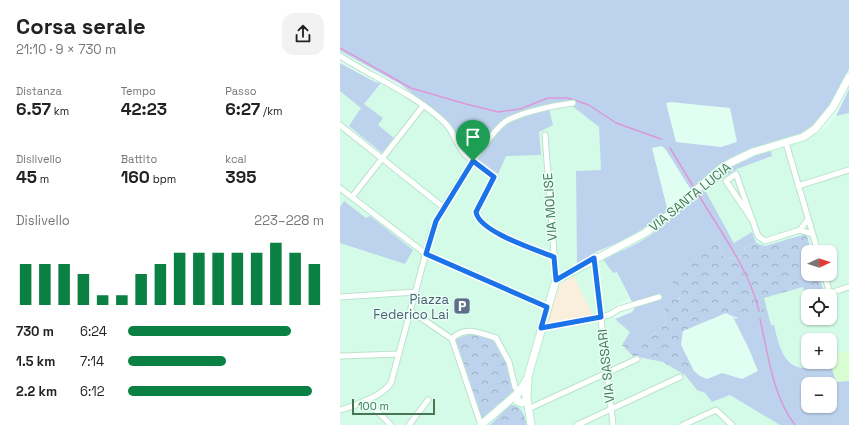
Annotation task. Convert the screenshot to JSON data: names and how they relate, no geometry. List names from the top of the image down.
{
  "streets": {
    "street": ["VIA SANTA LUCIA", "VIA MOLISE", "VIA SASSARI"]
  },
  "crossings": [
    ["VIA SANTA LUCIA", "VIA MOLISE"],
    ["VIA SANTA LUCIA", "VIA SASSARI"]
  ],
  "places": {
    "parking": ["Piazza Federico Lai"]
  },
  "scale_bar": "100 m",
  "north": "right",
  "page": {
    "heading": ["Corsa serale", "21:10 · 9 × 730 m"],
    "stats": [
      ["Distanza", "6.57 km"],
      ["Tempo", "42:23"],
      ["Passo", "6:27 /km"],
      ["Dislivello", "45 m"],
      ["Battito", "160 bpm"],
      ["kcal", "395"]
    ],
    "chart": ["Dislivello", "223–228 m"],
    "map_buttons": ["+", "−"],
    "list": [
      {
        "name": "730 m",
        "note": "6:24"
      },
      {
        "name": "1.5 km",
        "note": "7:14"
      },
      {
        "name": "2.2 km",
        "note": "6:12"
      }
    ],
    "scale": "100 m"
  }
}
